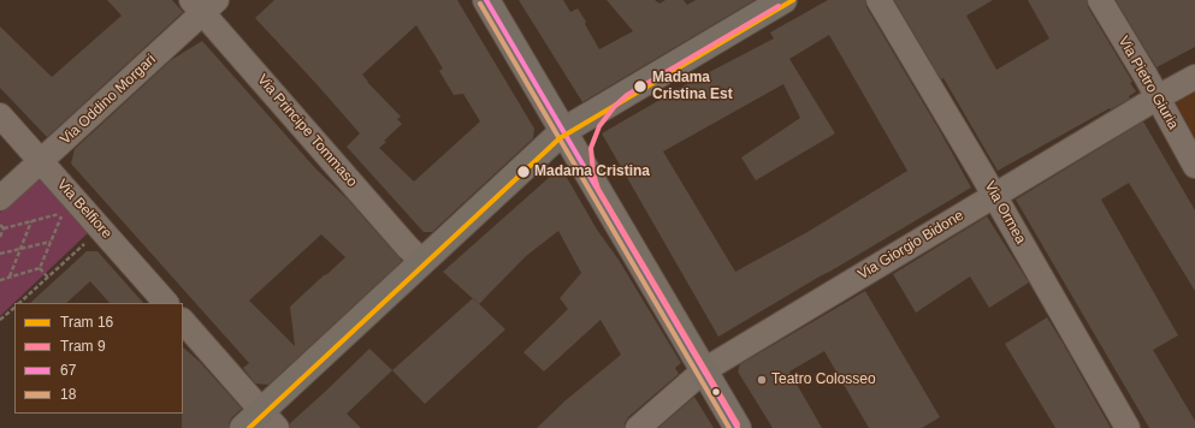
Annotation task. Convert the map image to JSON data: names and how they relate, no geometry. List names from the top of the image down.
{
  "streets": {
    "street": [
      "Via Pietro Giuria",
      "Via Oddino Morgari",
      "Via Principe Tommaso",
      "Via Belfiore",
      "Via Ormea",
      "Via Giorgio Bidone"
    ]
  },
  "crossings": [
    ["Via Pietro Giuria", "Via Giorgio Bidone"],
    ["Via Oddino Morgari", "Via Principe Tommaso"],
    ["Via Oddino Morgari", "Via Belfiore"],
    ["Via Ormea", "Via Giorgio Bidone"]
  ],
  "places": ["Madama Cristina Est", "Madama Cristina", "Teatro Colosseo"],
  "lines": [
    "tram line 16",
    "transit line 67",
    "transit line 18",
    "tram line 9"
  ],
  "legend": [
    "Tram 16",
    "Tram 9",
    "67",
    "18"
  ]
}
